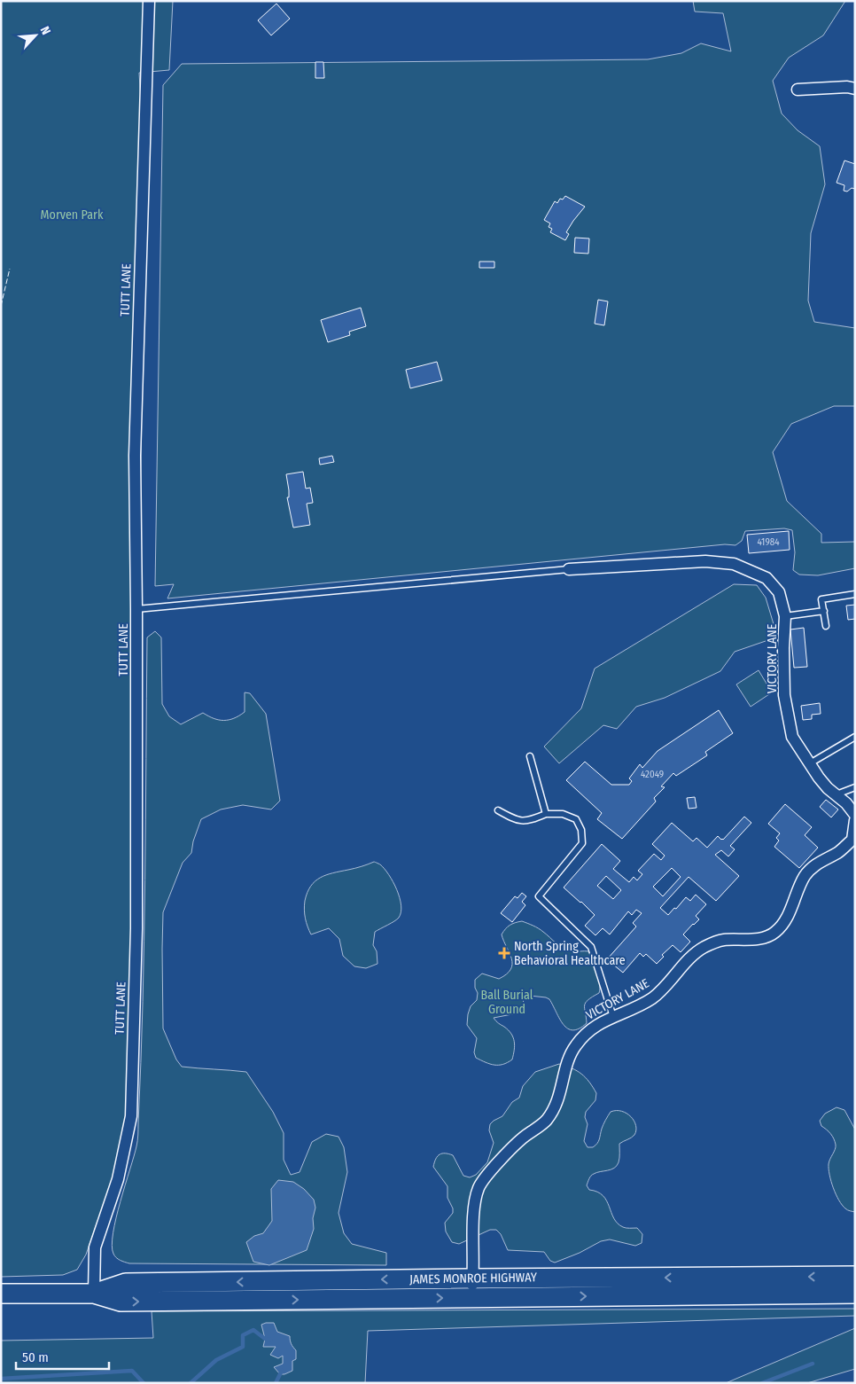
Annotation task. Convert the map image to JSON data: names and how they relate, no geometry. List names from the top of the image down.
{
  "streets": {
    "highway": ["JAMES MONROE HIGHWAY"],
    "street": ["TUTT LANE", "VICTORY LANE"]
  },
  "crossings": [
    ["TUTT LANE", "JAMES MONROE HIGHWAY"],
    ["VICTORY LANE", "JAMES MONROE HIGHWAY"]
  ],
  "parks": ["Morven Park", "Ball Burial Ground"],
  "places": {
    "health": ["North Spring Behavioral Healthcare"]
  },
  "house_numbers": ["41984", "42049"],
  "scale_bar": "50 m",
  "north": "top right"
}
